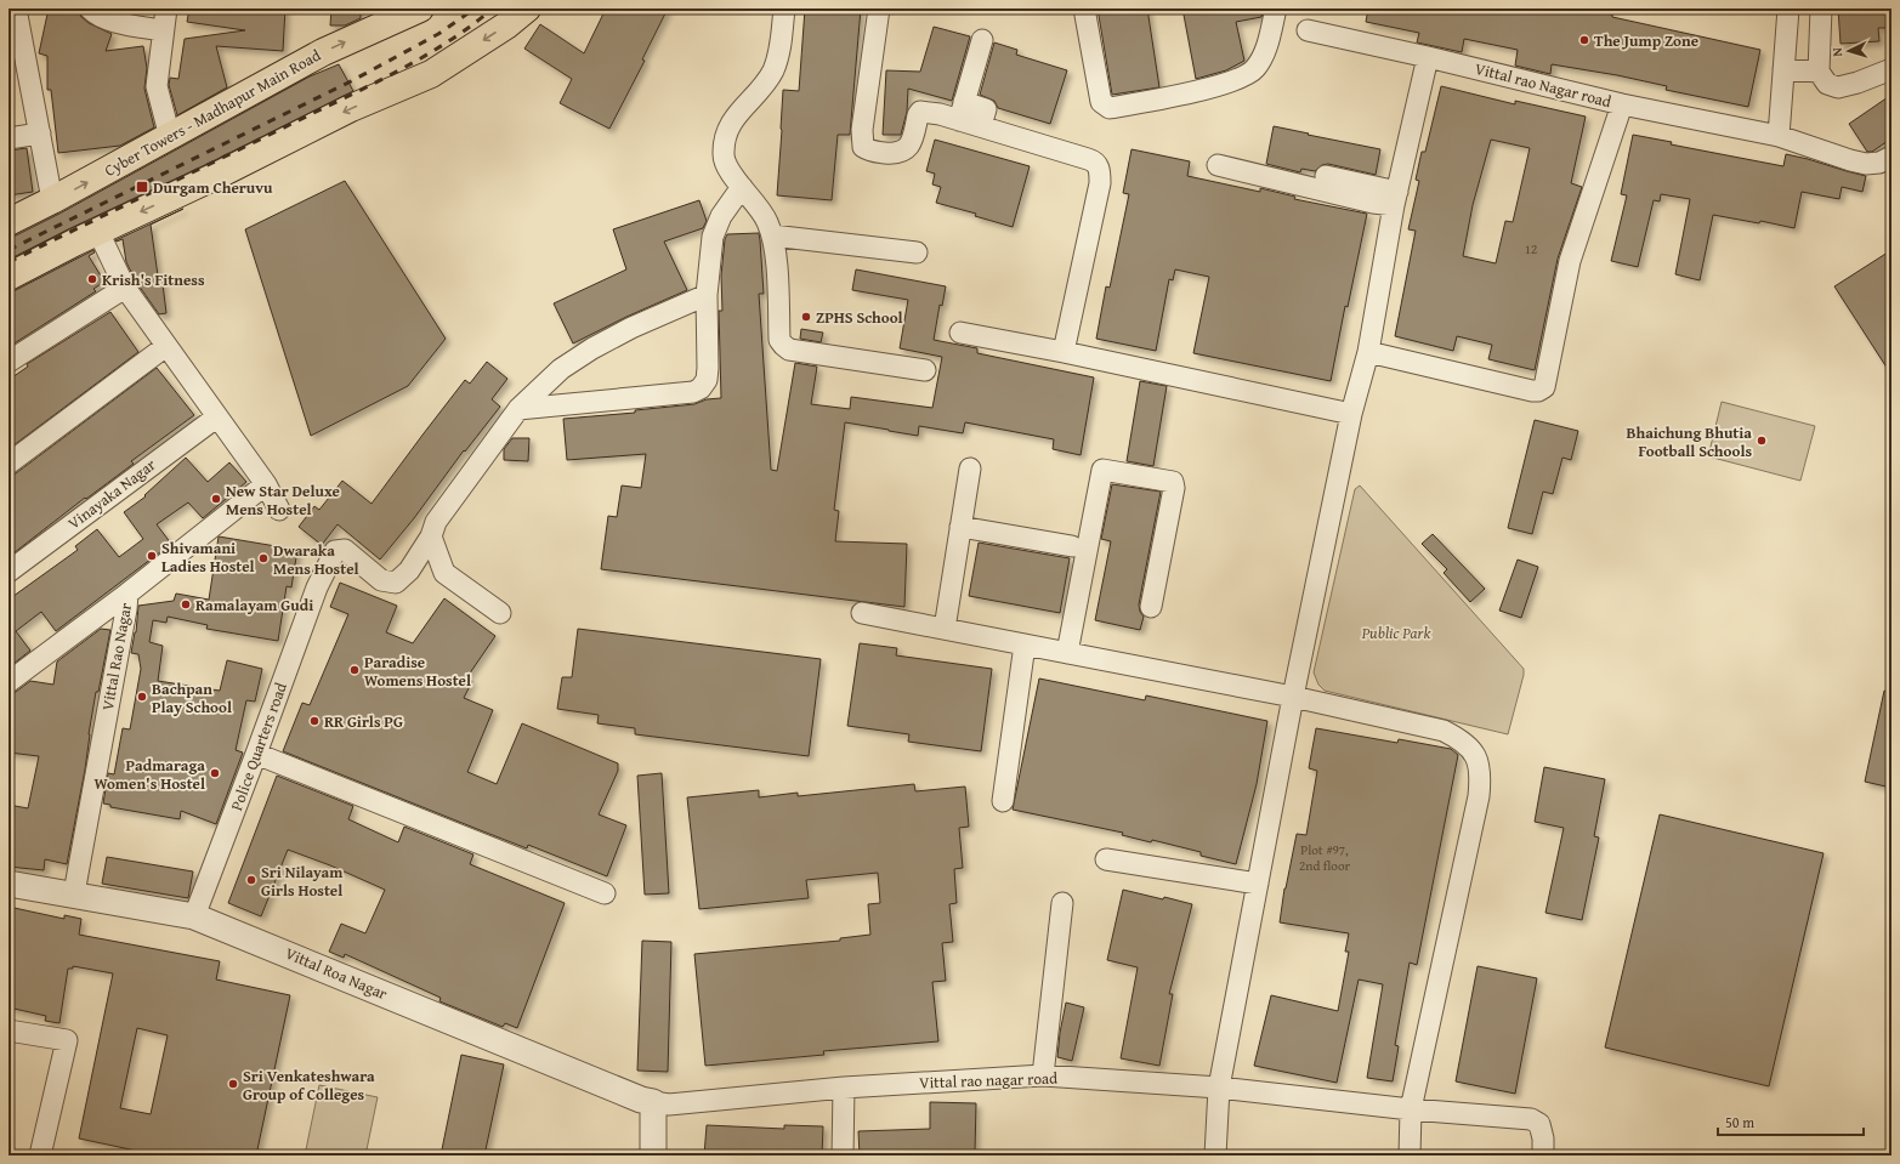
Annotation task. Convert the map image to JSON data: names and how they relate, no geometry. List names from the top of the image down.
{
  "streets": {
    "main road": ["Cyber Towers - Madhapur Main Road"],
    "street": [
      "Vittal rao Nagar road",
      "Vinayaka Nagar",
      "Vittal Rao Nagar",
      "Police Quarters road",
      "Vittal Roa Nagar",
      "Vittal rao nagar road"
    ]
  },
  "crossings": [
    ["Vittal Rao Nagar", "Vittal Roa Nagar"],
    ["Police Quarters road", "Vittal Roa Nagar"],
    ["Vittal Roa Nagar", "Vittal rao nagar road"]
  ],
  "parks": ["Public Park"],
  "places": {
    "other": [
      "The Jump Zone",
      "Krish's Fitness",
      "ZPHS School",
      "Bhaichung Bhutia Football Schools",
      "New Star Deluxe Mens Hostel",
      "Shivamani Ladies Hostel",
      "Dwaraka Mens Hostel",
      "Ramalayam Gudi",
      "Paradise Womens Hostel",
      "Bachpan Play School",
      "RR Girls PG",
      "Padmaraga Women's Hostel",
      "Sri Nilayam Girls Hostel",
      "Sri Venkateshwara Group of Colleges"
    ],
    "transit": ["Durgam Cheruvu"]
  },
  "house_numbers": ["12", "Plot #97, 2nd floor"],
  "scale_bar": "50 m",
  "north": "left"
}
